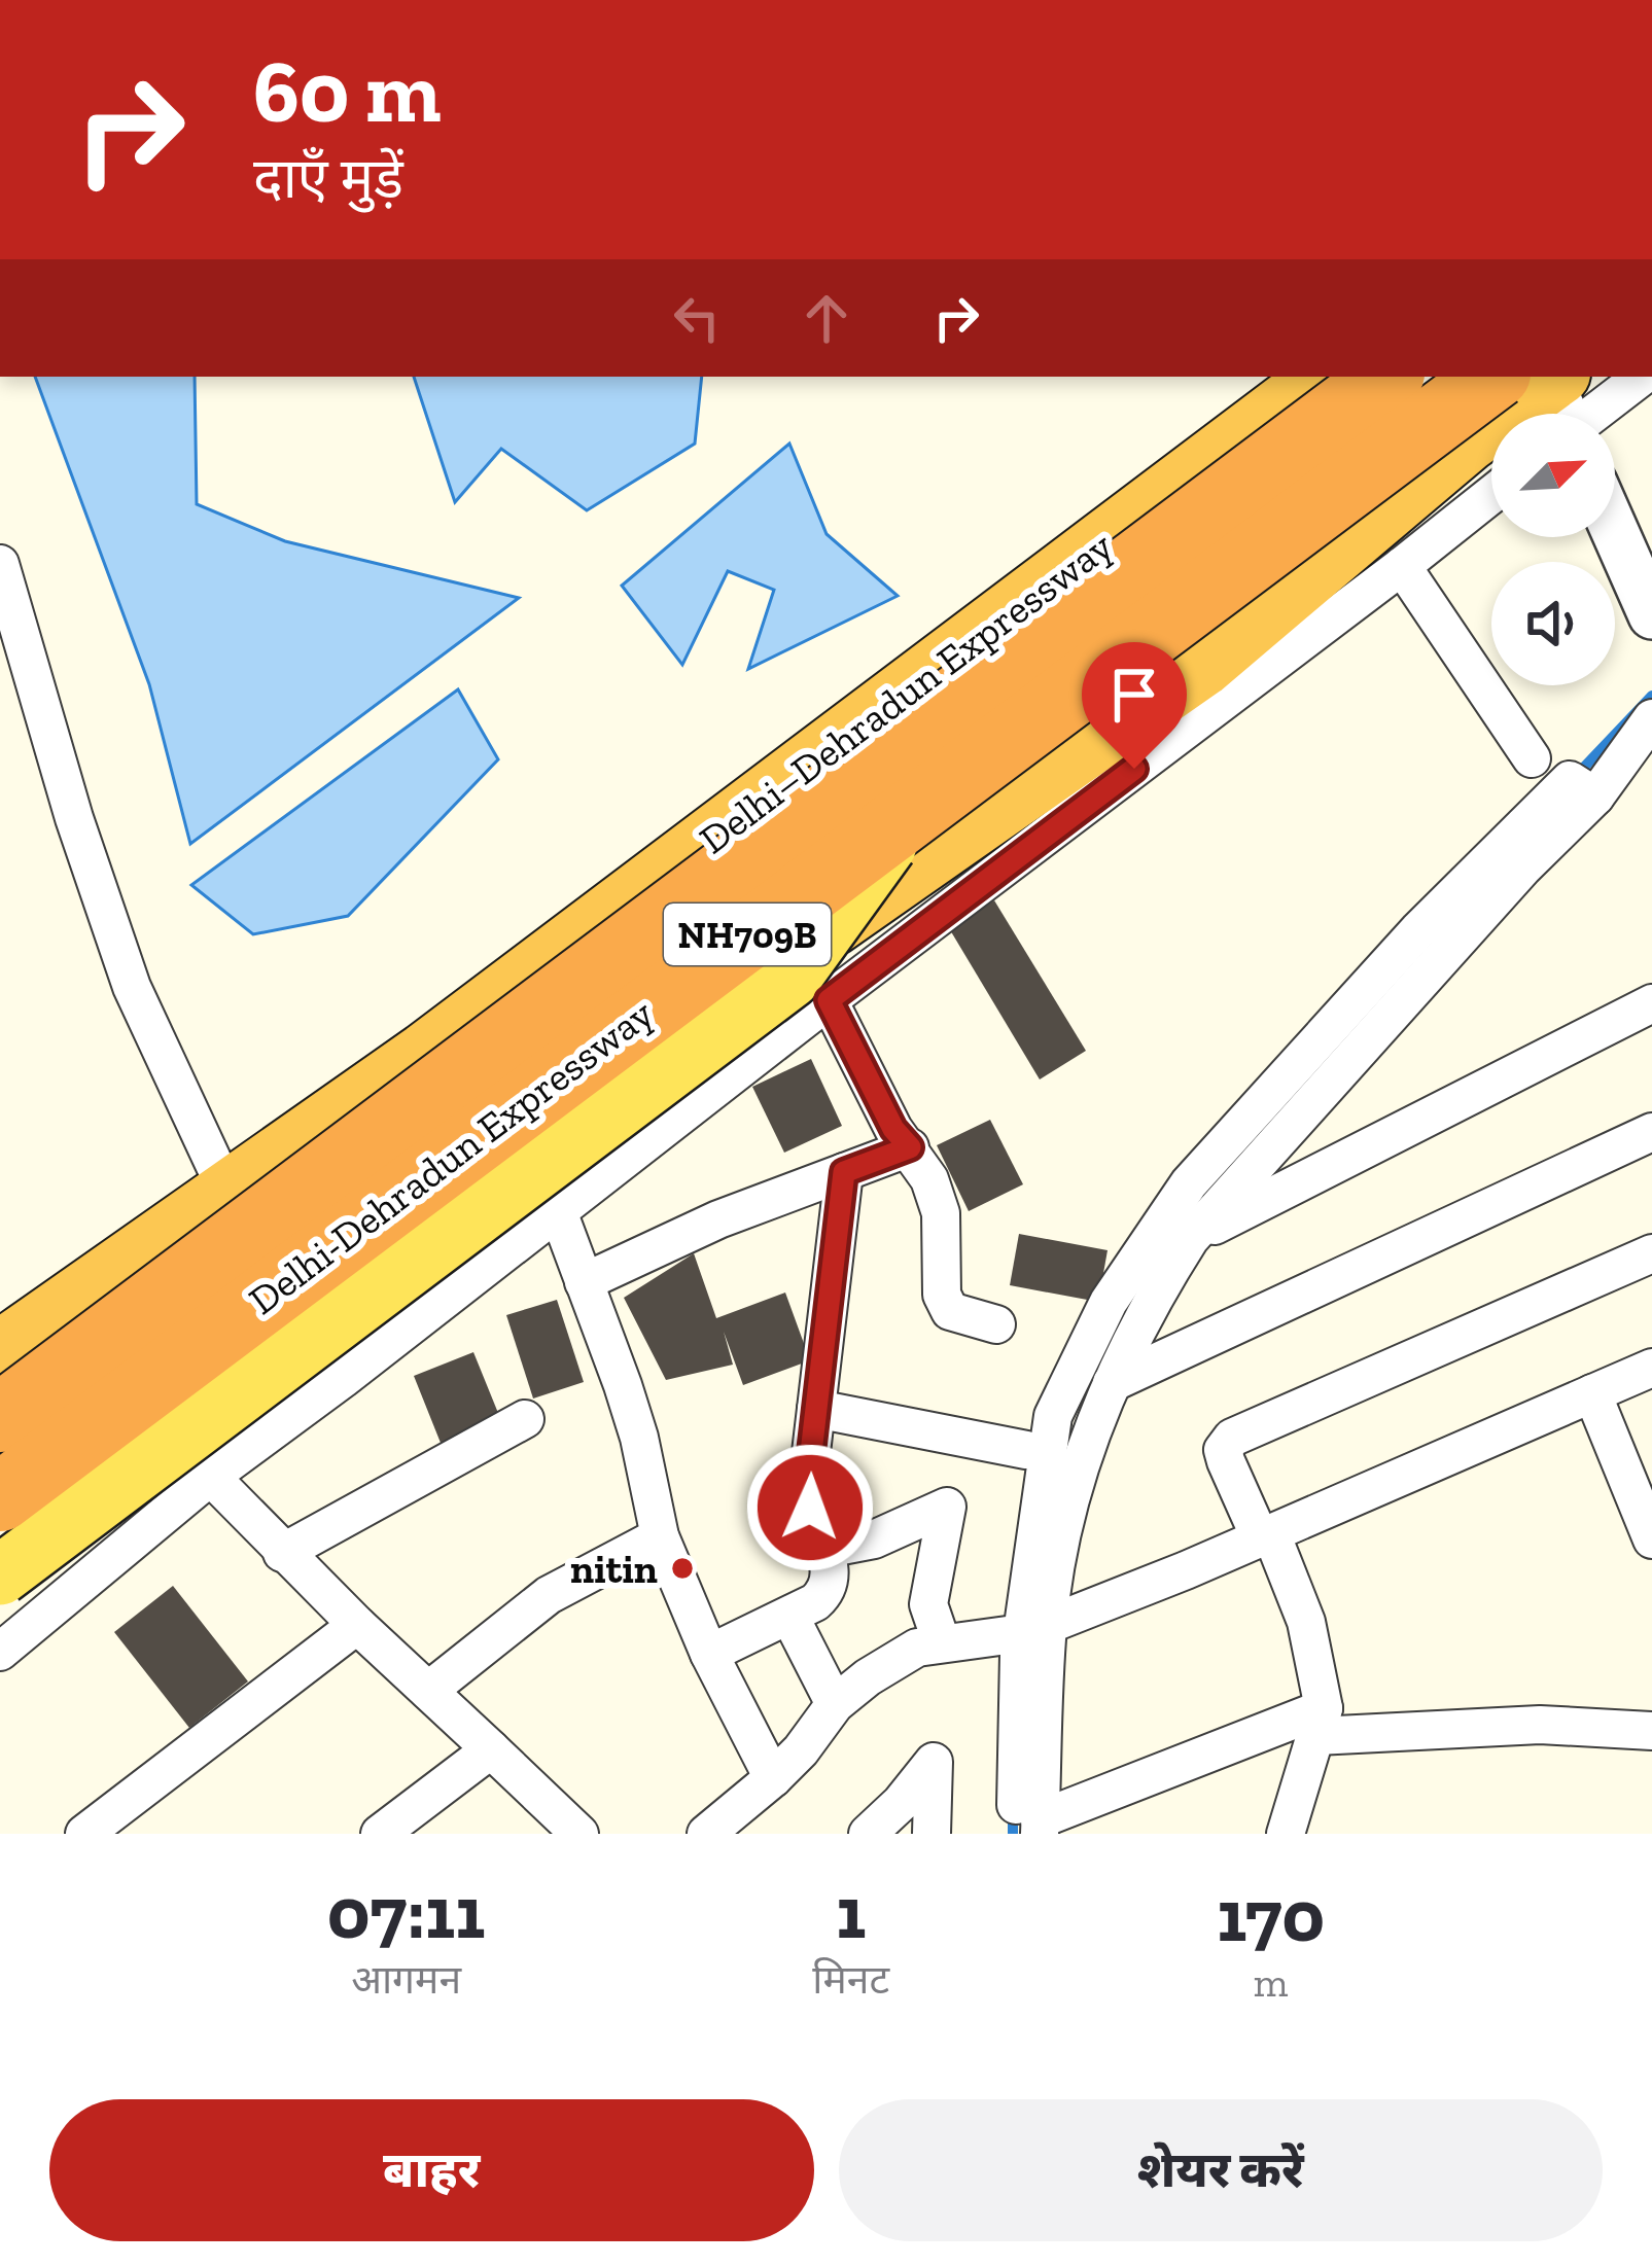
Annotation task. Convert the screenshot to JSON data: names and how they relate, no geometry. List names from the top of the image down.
{
  "streets": {
    "highway": ["Delhi–Dehradun Expressway", "NH709B", "Delhi-Dehradun Expressway"]
  },
  "places": ["nitin"],
  "north": "top right",
  "page": {
    "turn": ["60 m", "दाएँ मुड़ें"],
    "eta": [
      "07:11",
      "आगमन",
      "1",
      "मिनट",
      "170",
      "m"
    ],
    "buttons": ["बाहर", "शेयर करें"]
  }
}
